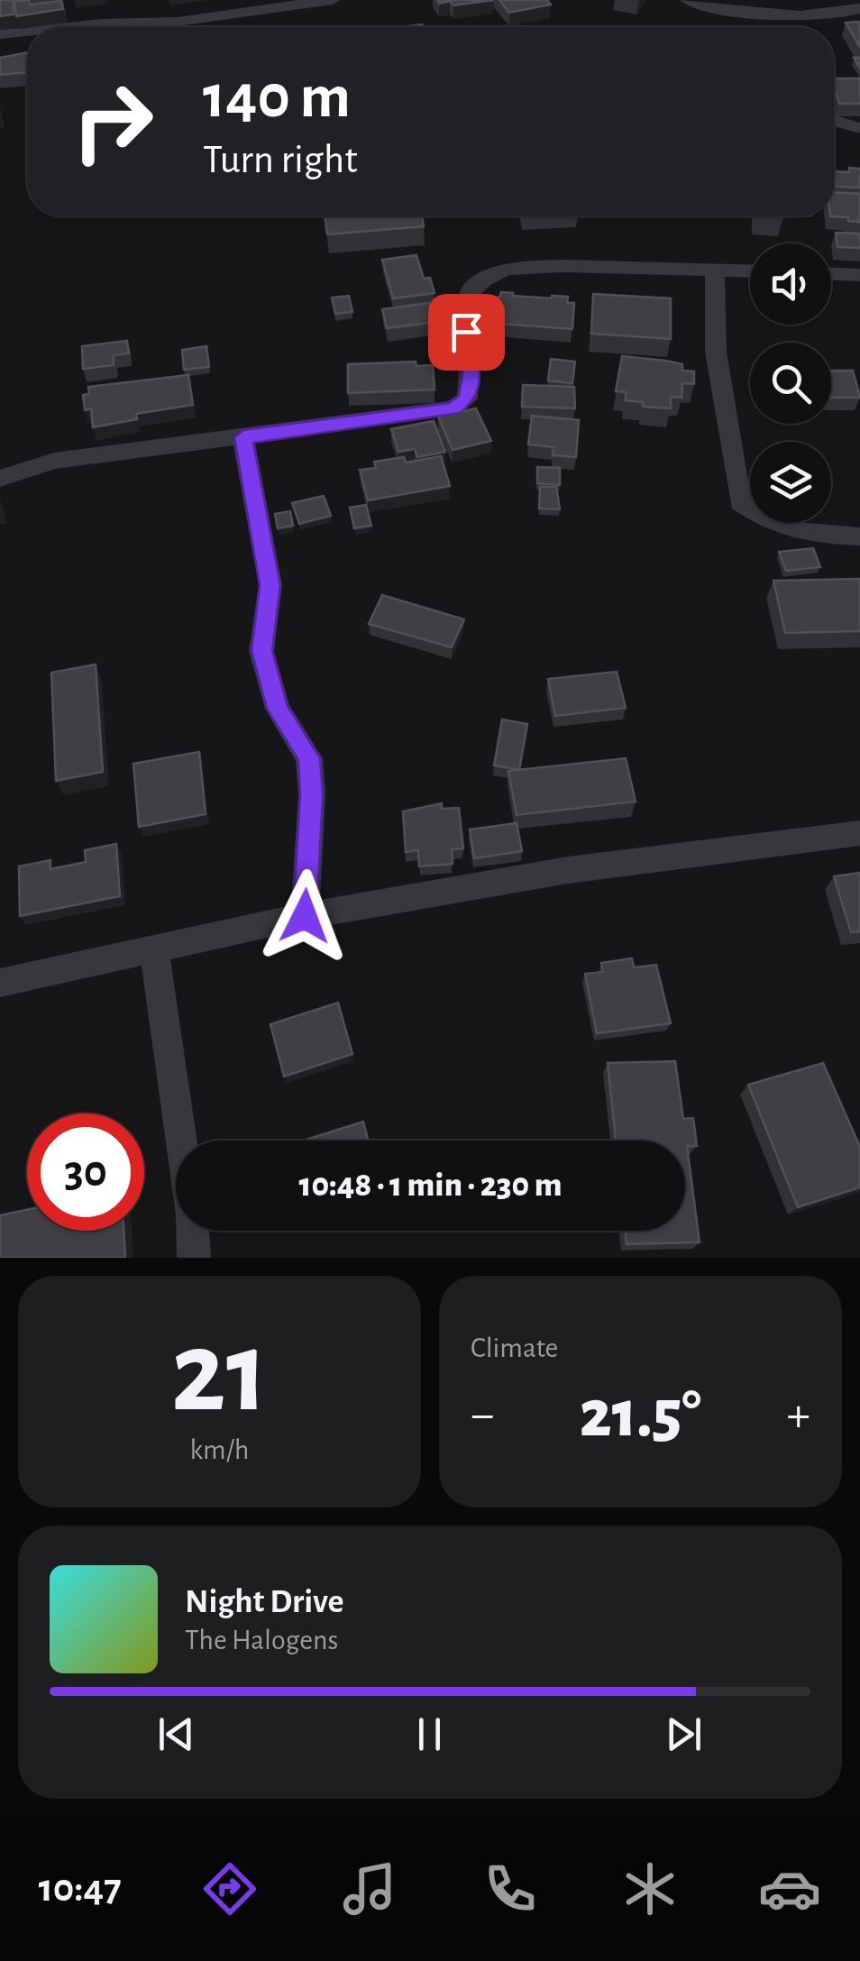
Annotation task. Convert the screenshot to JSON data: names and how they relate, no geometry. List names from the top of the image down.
{
  "page": {
    "turn": ["140 m", "Turn right"],
    "limit": "30",
    "trip": "10:48 · 1 min · 230 m",
    "tile": [
      ["21", "km/h"],
      "Climate"
    ],
    "heat": ["−", "21.5°", "+"],
    "song": ["Night Drive", "The Halogens"],
    "tabs": "10:47"
  }
}
